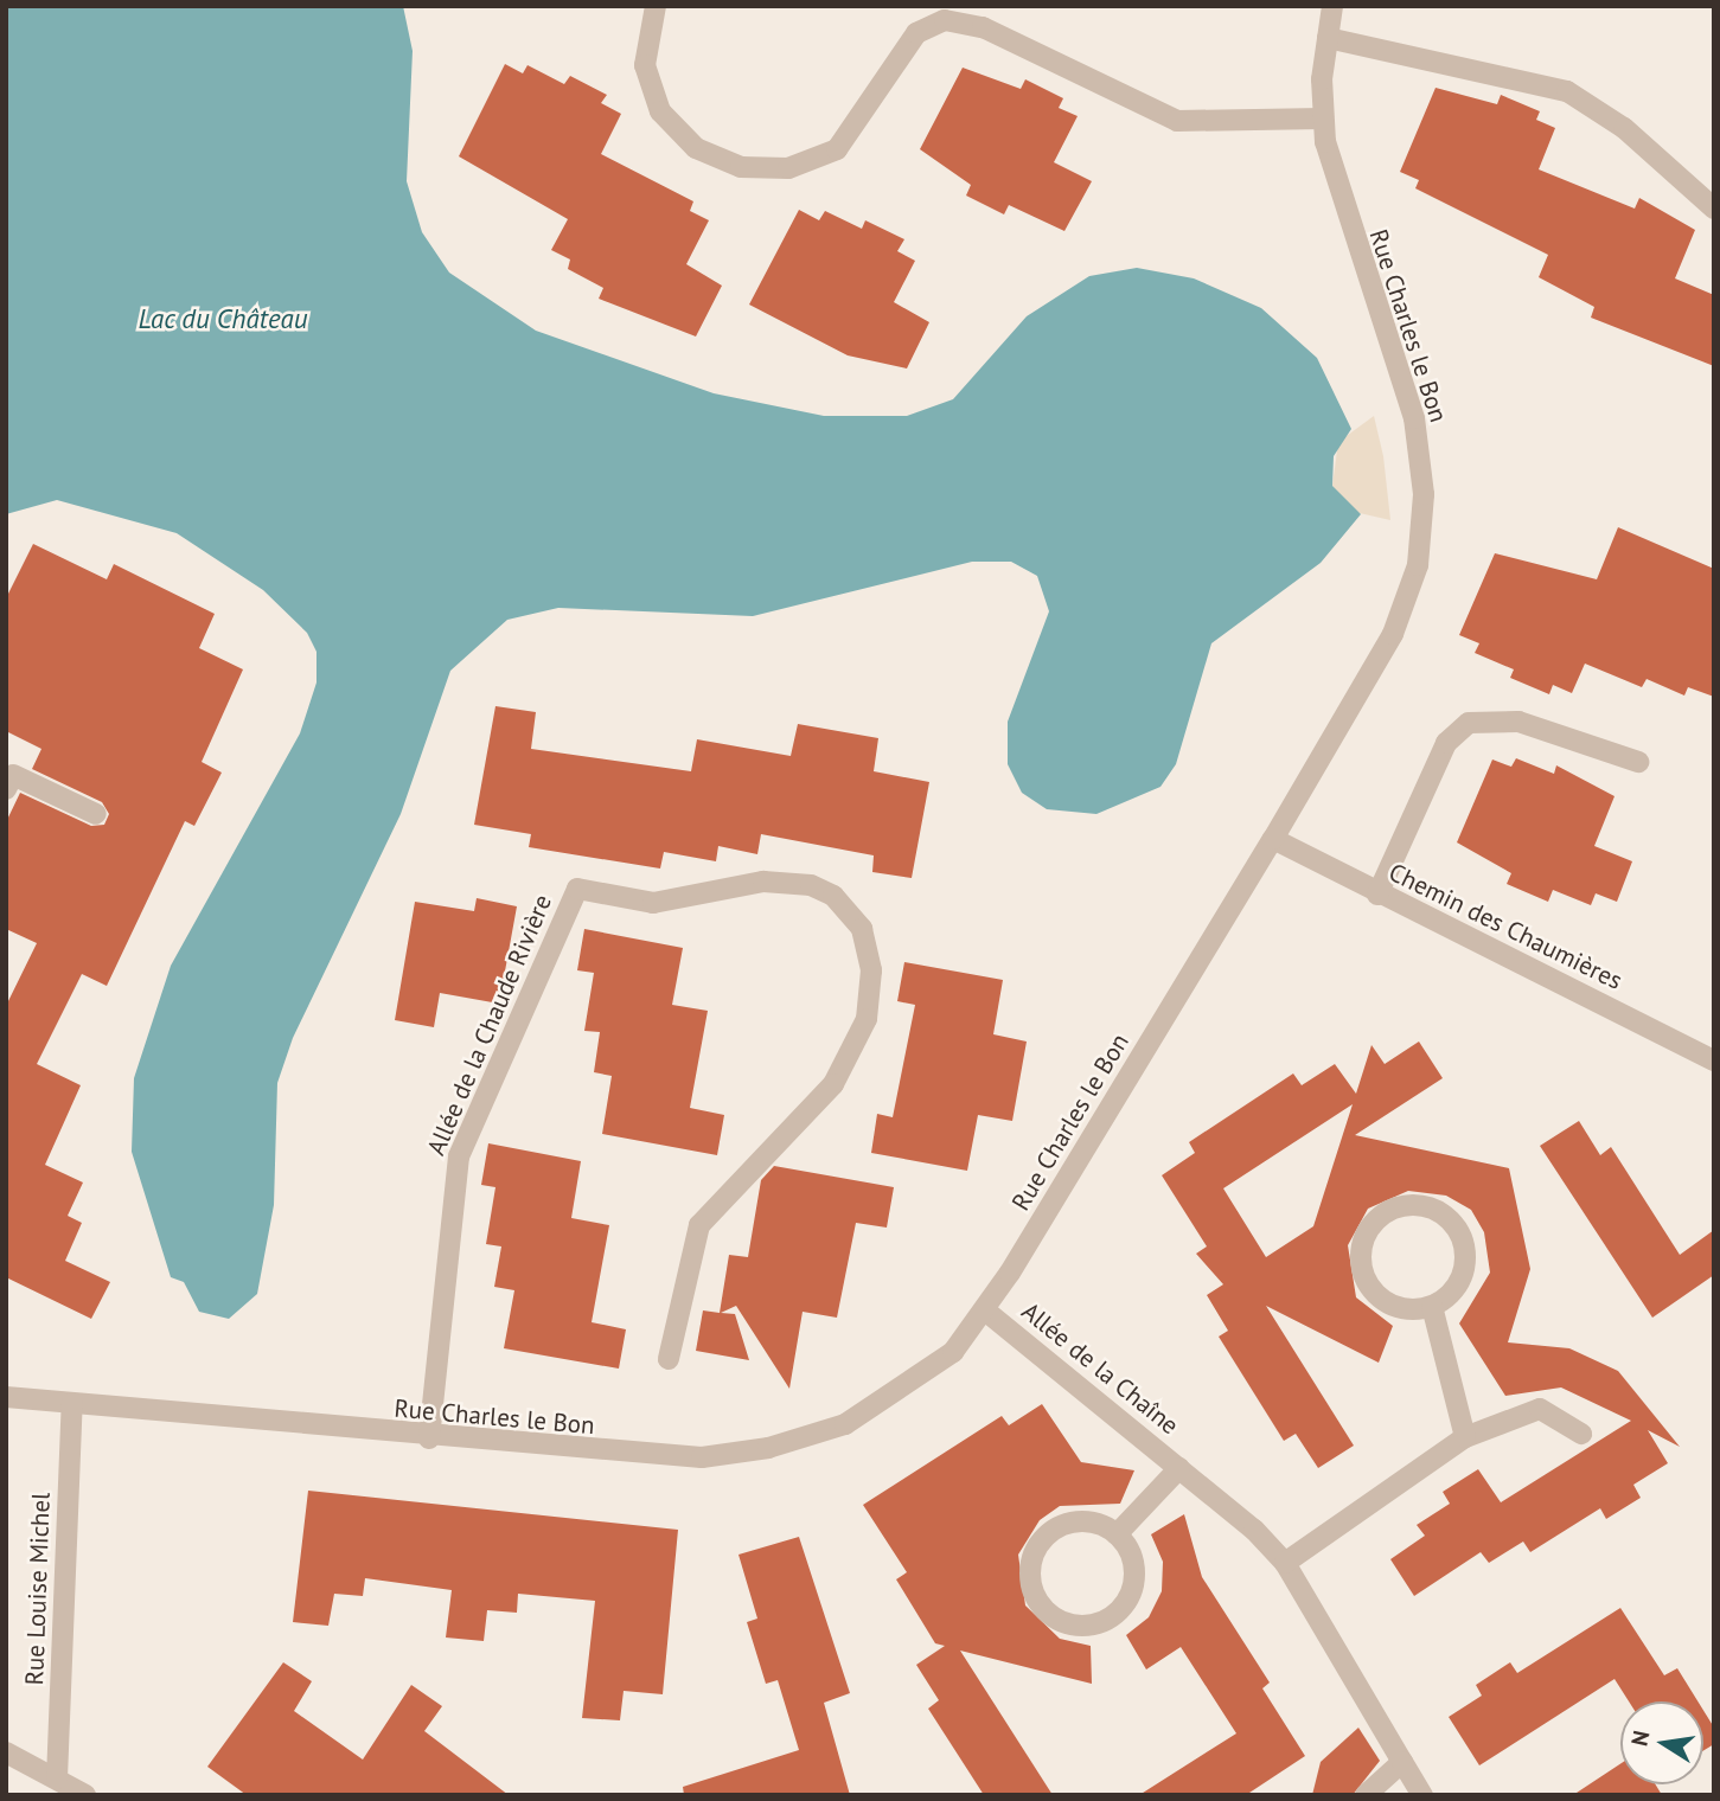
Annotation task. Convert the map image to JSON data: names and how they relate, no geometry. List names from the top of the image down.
{
  "streets": {
    "street": [
      "Rue Charles le Bon",
      "Chemin des Chaumières",
      "Allée de la Chaude Rivière",
      "Allée de la Chaîne",
      "Rue Louise Michel"
    ]
  },
  "crossings": [
    ["Rue Charles le Bon", "Chemin des Chaumières"],
    ["Rue Charles le Bon", "Allée de la Chaude Rivière"],
    ["Rue Charles le Bon", "Allée de la Chaîne"],
    ["Rue Charles le Bon", "Rue Louise Michel"]
  ],
  "water": ["Lac du Château"],
  "north": "left"
}
